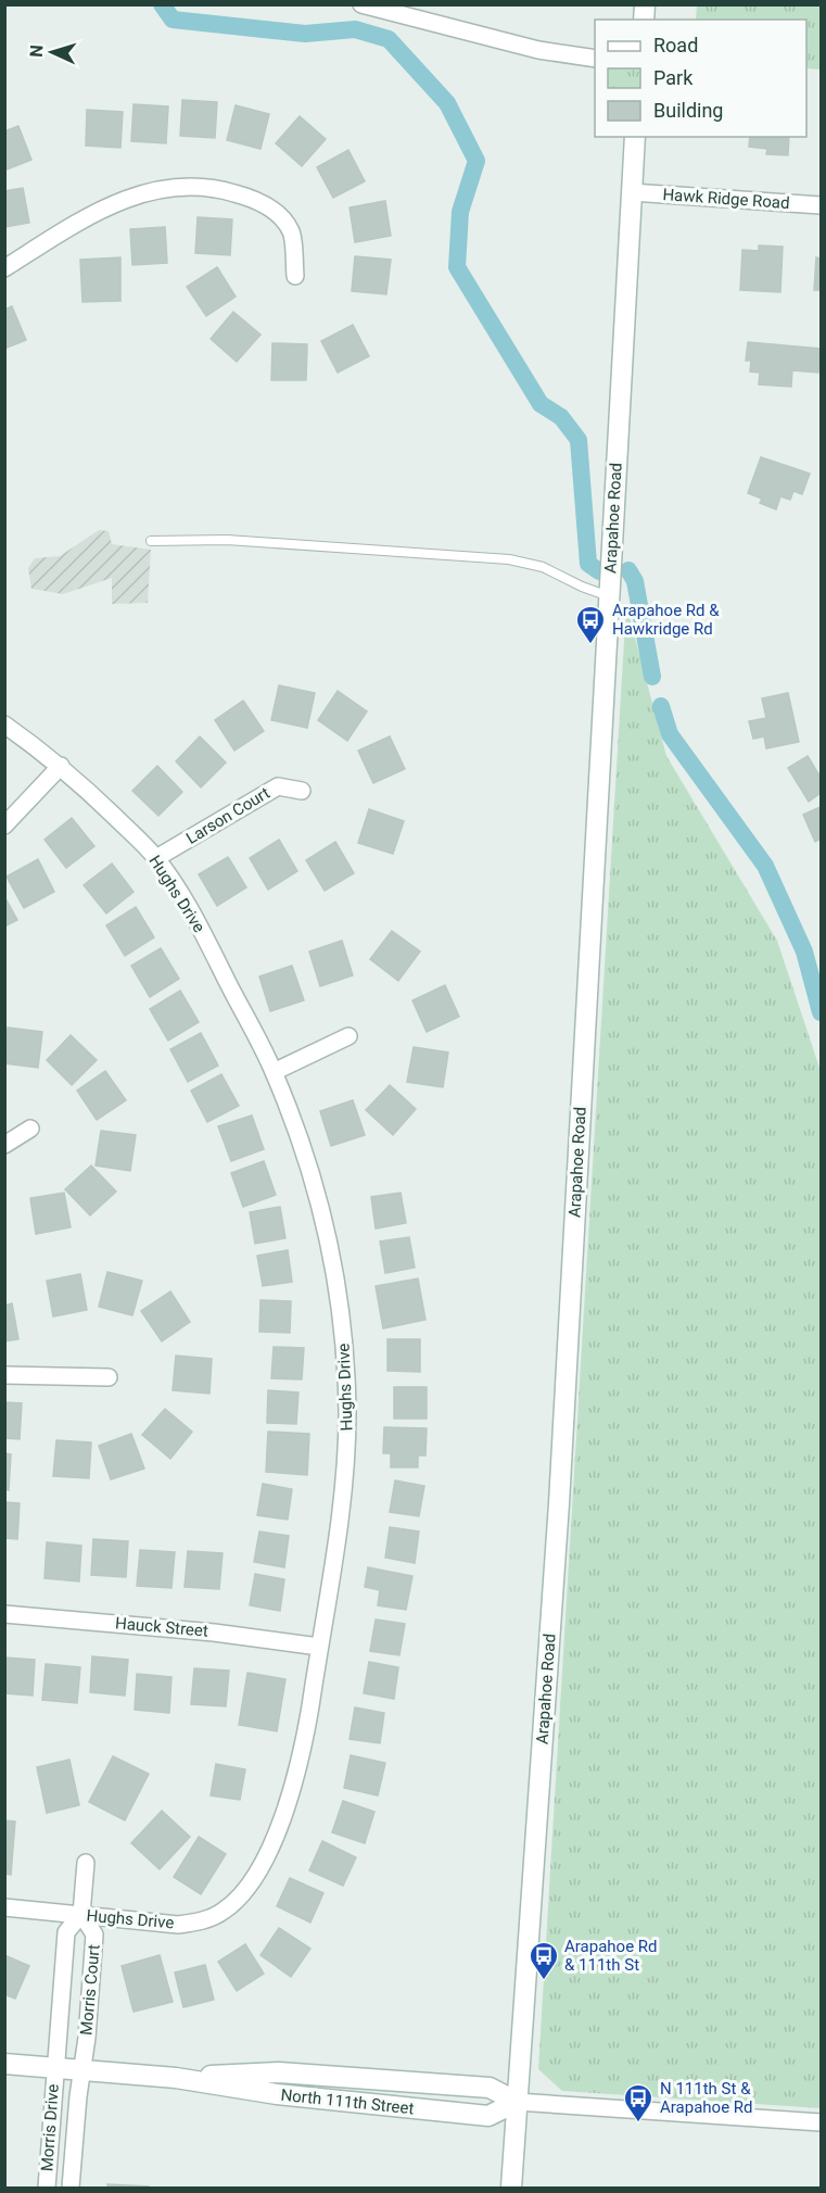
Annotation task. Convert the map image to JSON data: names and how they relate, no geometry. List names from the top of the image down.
{
  "streets": {
    "main road": ["Arapahoe Road", "North 111th Street"],
    "street": [
      "Hawk Ridge Road",
      "Larson Court",
      "Hughs Drive",
      "Hauck Street",
      "Morris Court",
      "Morris Drive"
    ]
  },
  "crossings": [
    ["Hawk Ridge Road", "Arapahoe Road"],
    ["Arapahoe Road", "North 111th Street"],
    ["Larson Court", "Hughs Drive"],
    ["Hughs Drive", "Hauck Street"],
    ["Hughs Drive", "Morris Court"],
    ["Morris Court", "North 111th Street"],
    ["Morris Court", "Morris Drive"],
    ["North 111th Street", "Morris Drive"]
  ],
  "places": {
    "bus stop": ["Arapahoe Rd & Hawkridge Rd", "Arapahoe Rd & 111th St", "N 111th St & Arapahoe Rd"]
  },
  "legend": ["Road", "Park", "Building"],
  "north": "left"
}
